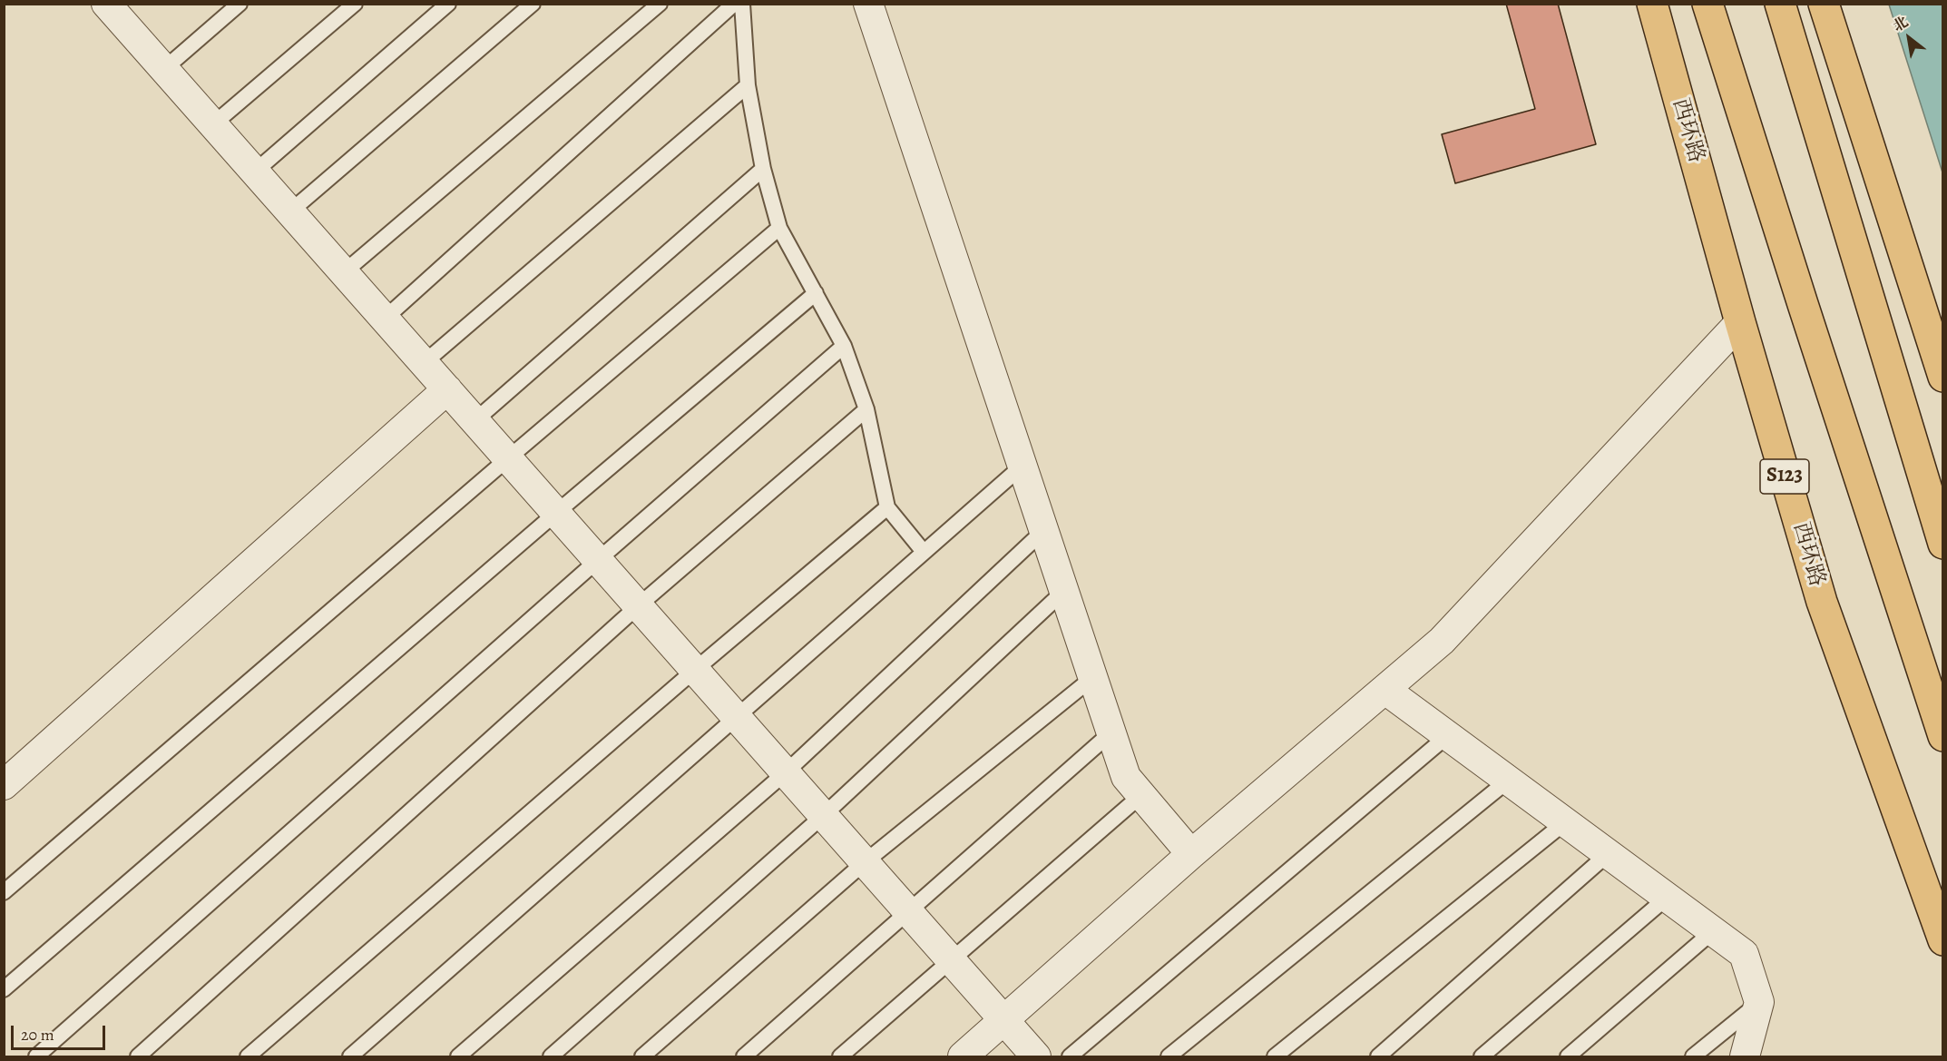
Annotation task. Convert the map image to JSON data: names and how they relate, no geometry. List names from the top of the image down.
{
  "streets": {
    "main road": ["西环路", "S123"]
  },
  "scale_bar": "20 m",
  "north": "top left"
}
